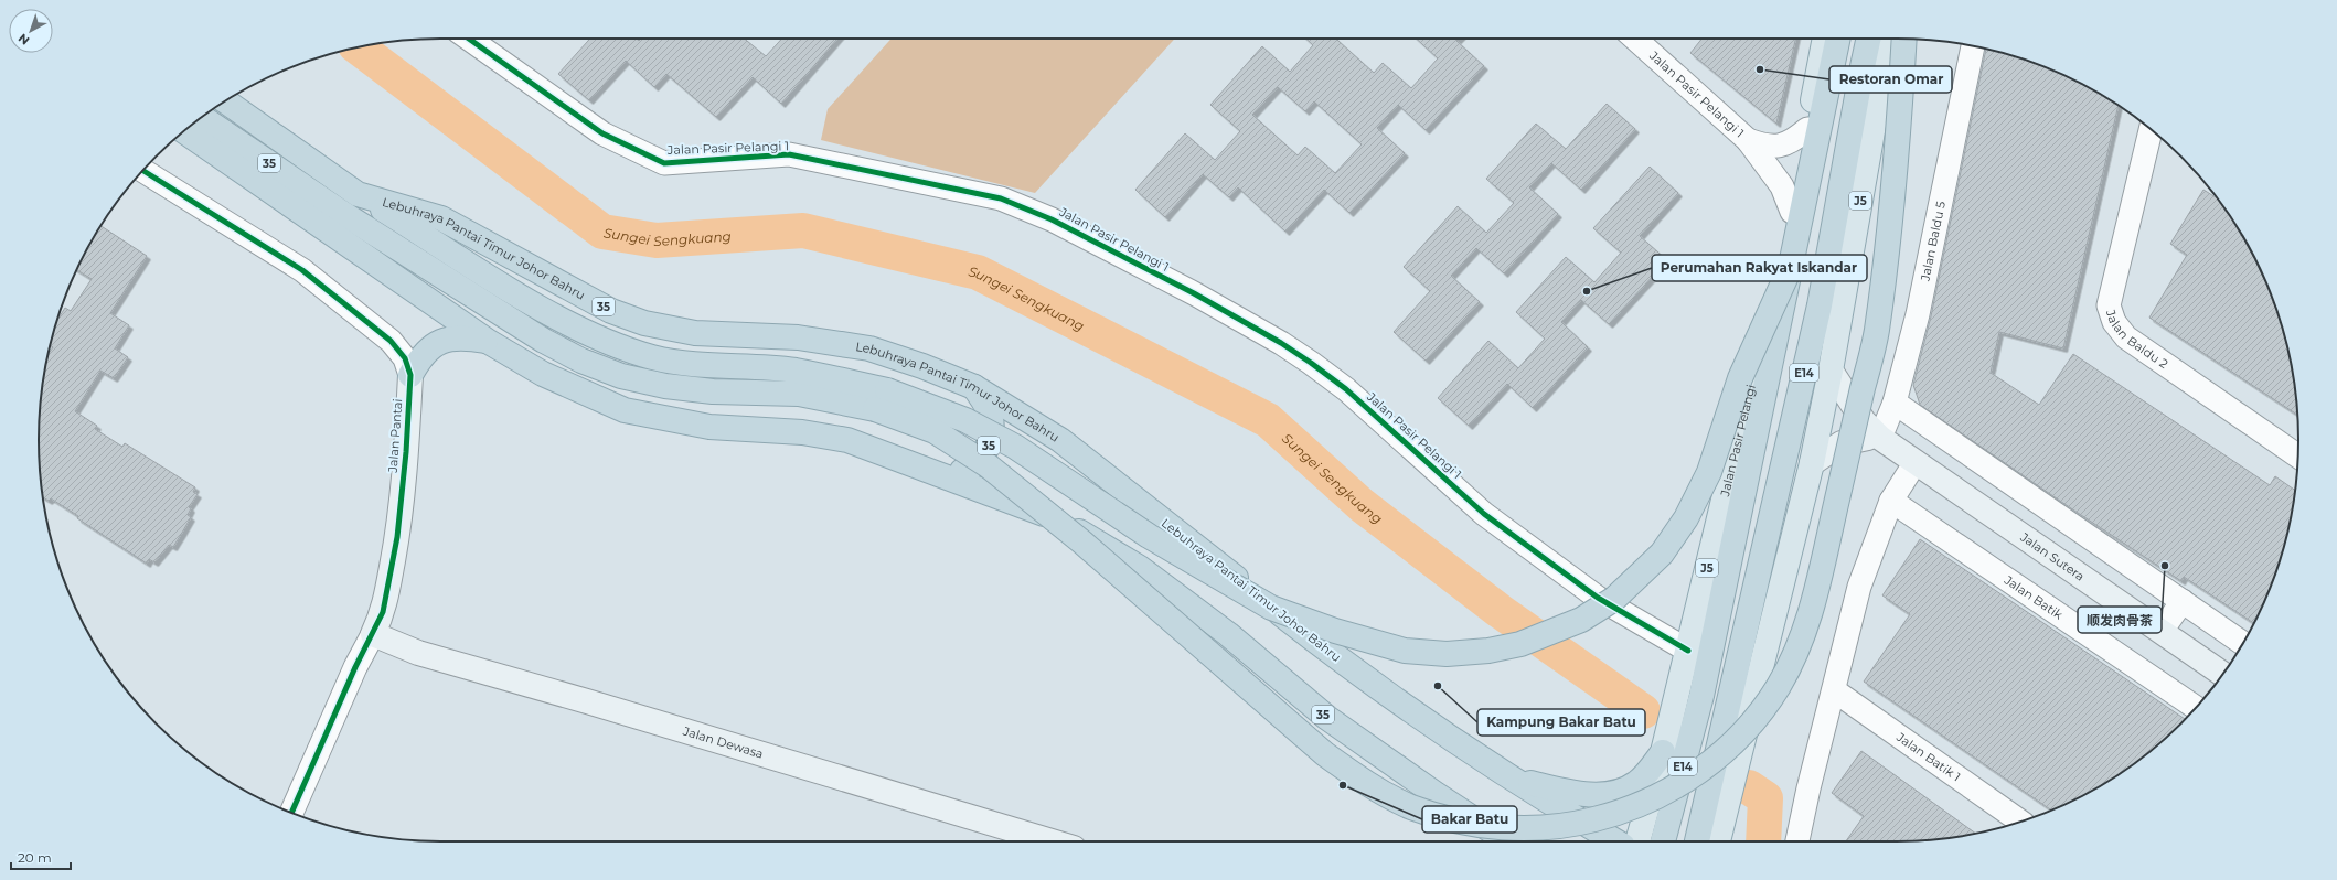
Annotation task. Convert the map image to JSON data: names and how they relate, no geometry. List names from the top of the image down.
{
  "streets": {
    "highway": ["35", "Lebuhraya Pantai Timur Johor Bahru", "E14"],
    "main road": ["J5", "Jalan Pasir Pelangi"],
    "street": [
      "Jalan Pasir Pelangi 1",
      "Jalan Baldu 5",
      "Jalan Baldu 2",
      "Jalan Pantai",
      "Jalan Sutera",
      "Jalan Batik",
      "Jalan Dewasa",
      "Jalan Batik 1"
    ]
  },
  "crossings": [
    ["Jalan Pasir Pelangi 1", "Jalan Pasir Pelangi"],
    ["35", "Lebuhraya Pantai Timur Johor Bahru"],
    ["J5", "Jalan Sutera"],
    ["Jalan Baldu 5", "Jalan Sutera"],
    ["Jalan Pantai", "Jalan Dewasa"]
  ],
  "water": ["Sungei Sengkuang"],
  "places": [
    "Restoran Omar",
    "Perumahan Rakyat Iskandar",
    "顺发肉骨茶",
    "Kampung Bakar Batu",
    "Bakar Batu"
  ],
  "scale_bar": "20 m",
  "north": "bottom left"
}
